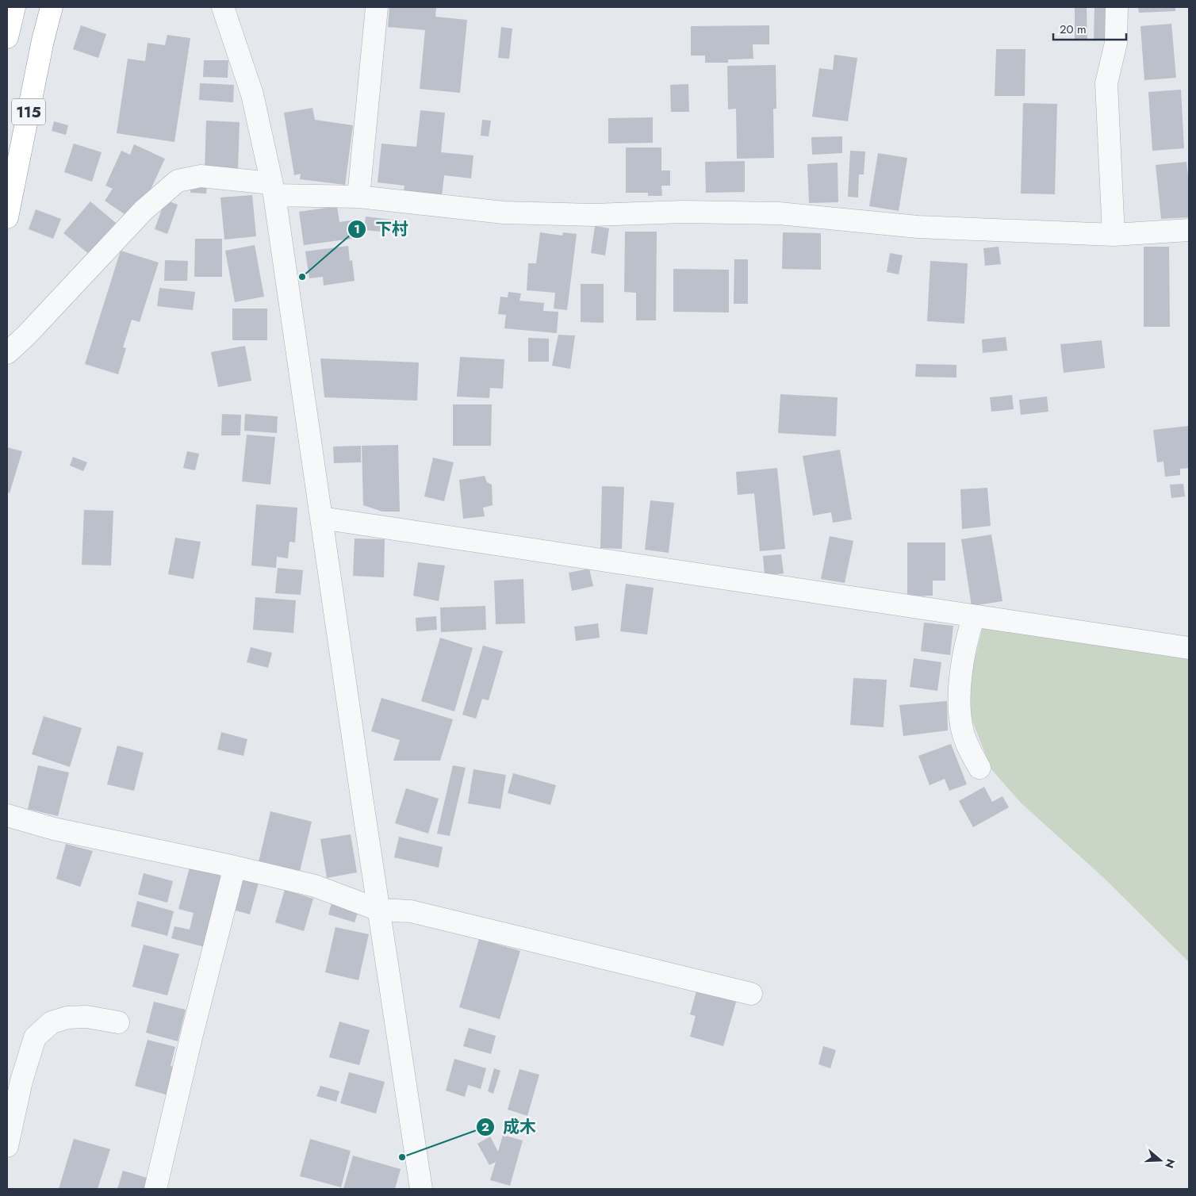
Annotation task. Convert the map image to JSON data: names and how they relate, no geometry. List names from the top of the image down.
{
  "streets": {
    "highway": ["115"]
  },
  "places": ["下村", "成木"],
  "scale_bar": "20 m",
  "north": "right"
}
